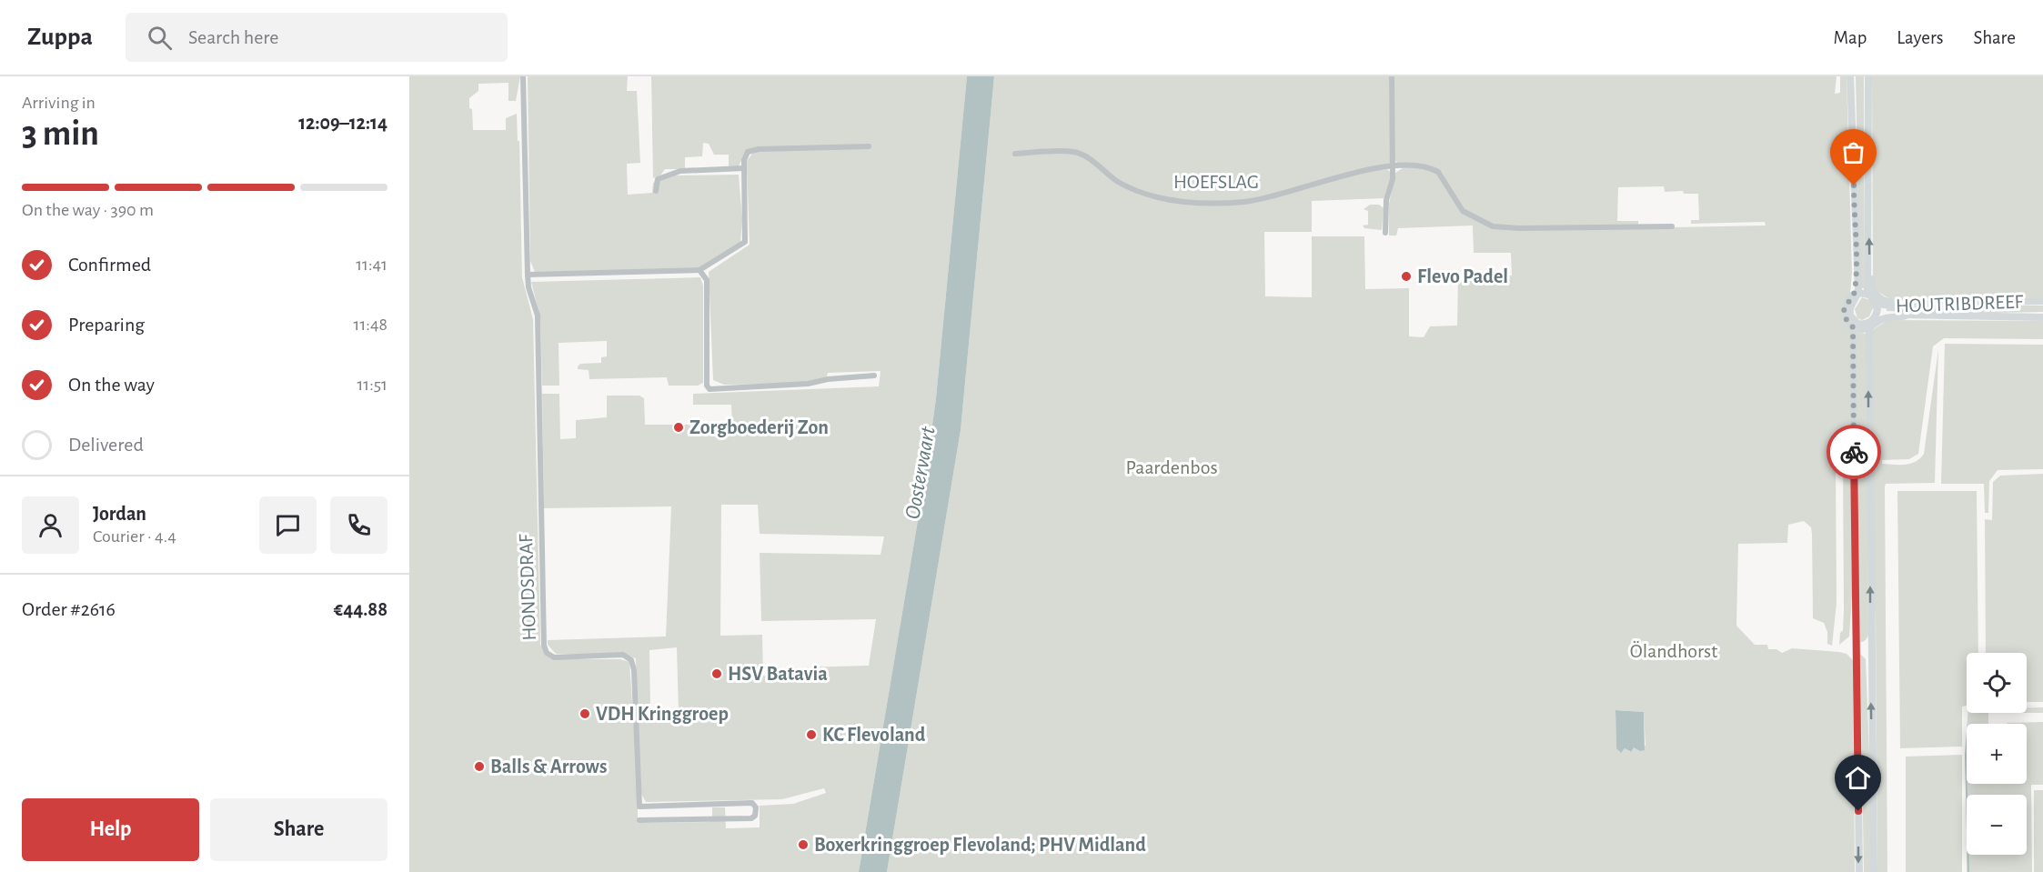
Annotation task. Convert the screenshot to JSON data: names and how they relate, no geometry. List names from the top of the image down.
{
  "streets": {
    "main road": ["HOUTRIBDREEF"],
    "street": ["HOEFSLAG", "HONDSDRAF"]
  },
  "water": ["Oostervaart"],
  "parks": ["Paardenbos", "Ölandhorst"],
  "places": [
    "Flevo Padel",
    "Zorgboederij Zon",
    "HSV Batavia",
    "VDH Kringgroep",
    "KC Flevoland",
    "Balls & Arrows",
    "Boxerkringgroep Flevoland; PHV Midland"
  ],
  "page": {
    "header": "Zuppa",
    "search": "Search here",
    "nav": ["Map", "Layers", "Share"],
    "heading": ["3 min", "Arriving in", "12:09–12:14"],
    "panel": [
      "Jordan",
      "Courier · 4.4",
      "Order #2616",
      "€44.88"
    ],
    "bar": "On the way · 390 m",
    "list": [
      ["Confirmed", "11:41"],
      ["Preparing", "11:48"],
      ["On the way", "11:51"],
      "Delivered"
    ],
    "map_buttons": ["+", "−"],
    "buttons": ["Help", "Share"]
  }
}
